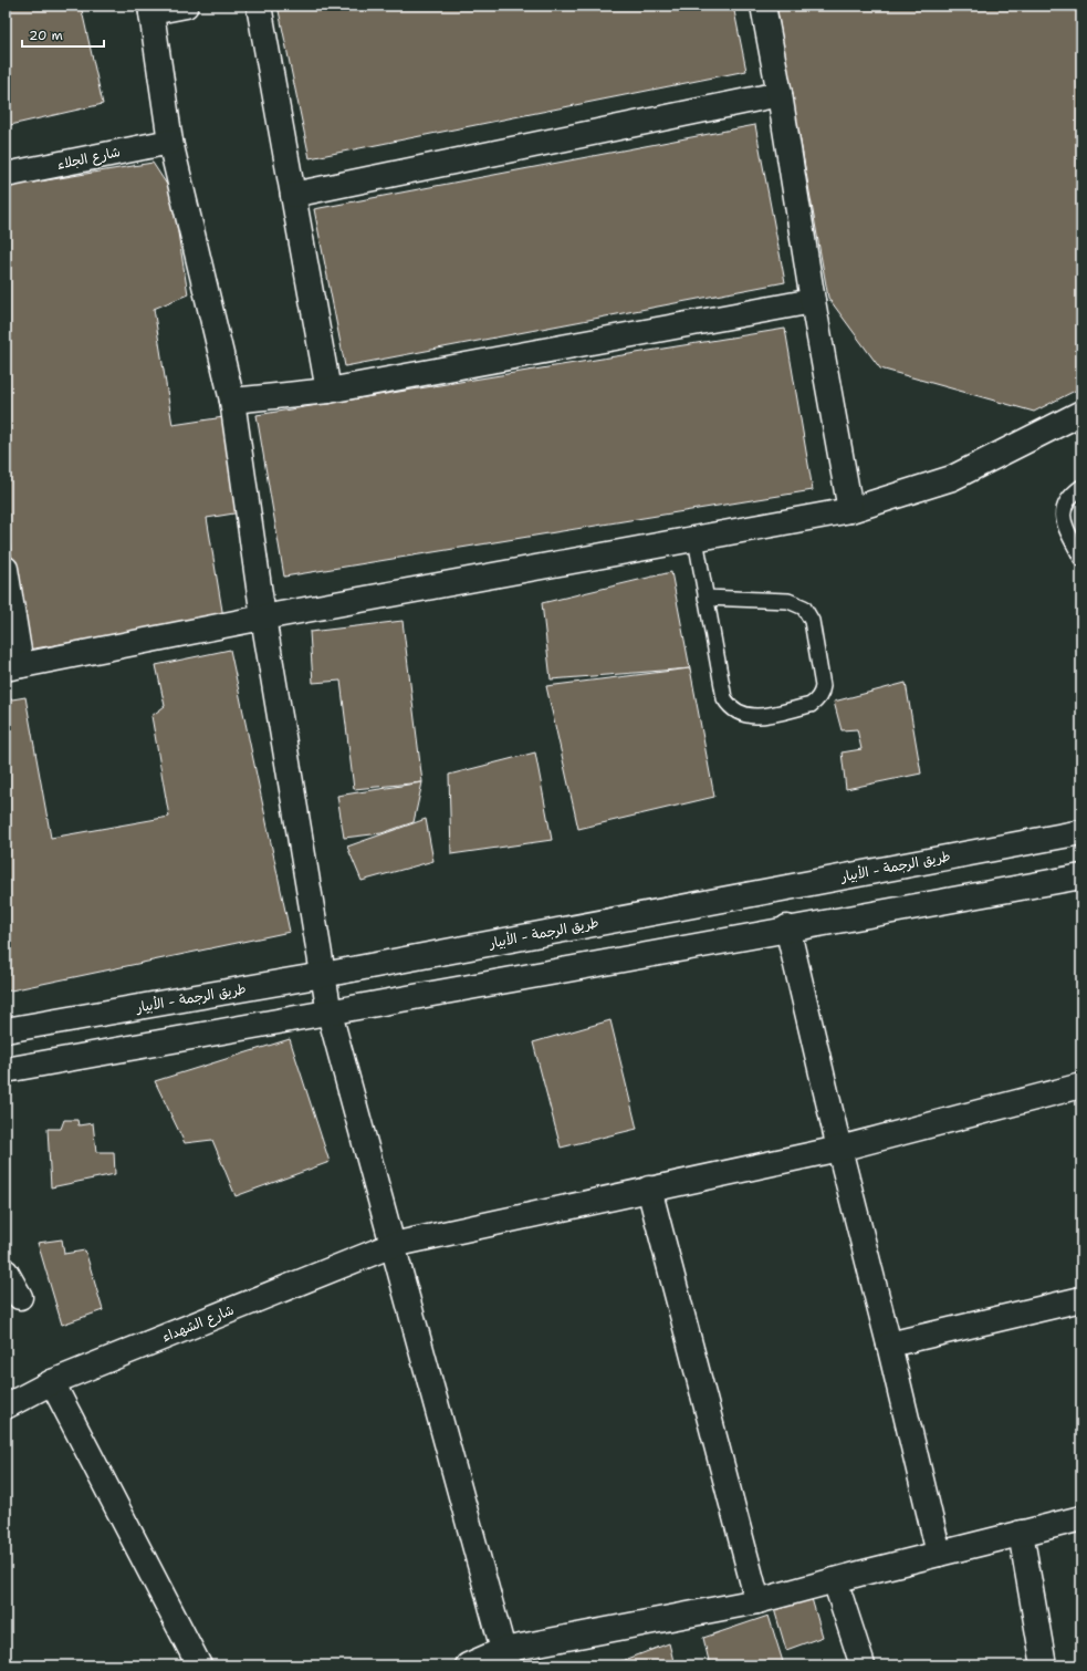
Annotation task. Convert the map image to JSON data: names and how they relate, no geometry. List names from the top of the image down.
{
  "streets": {
    "main road": ["شارع الجلاء", "طريق الرجمة - الأبيار", "شارع الشهداء"]
  },
  "scale_bar": "20 m"
}
